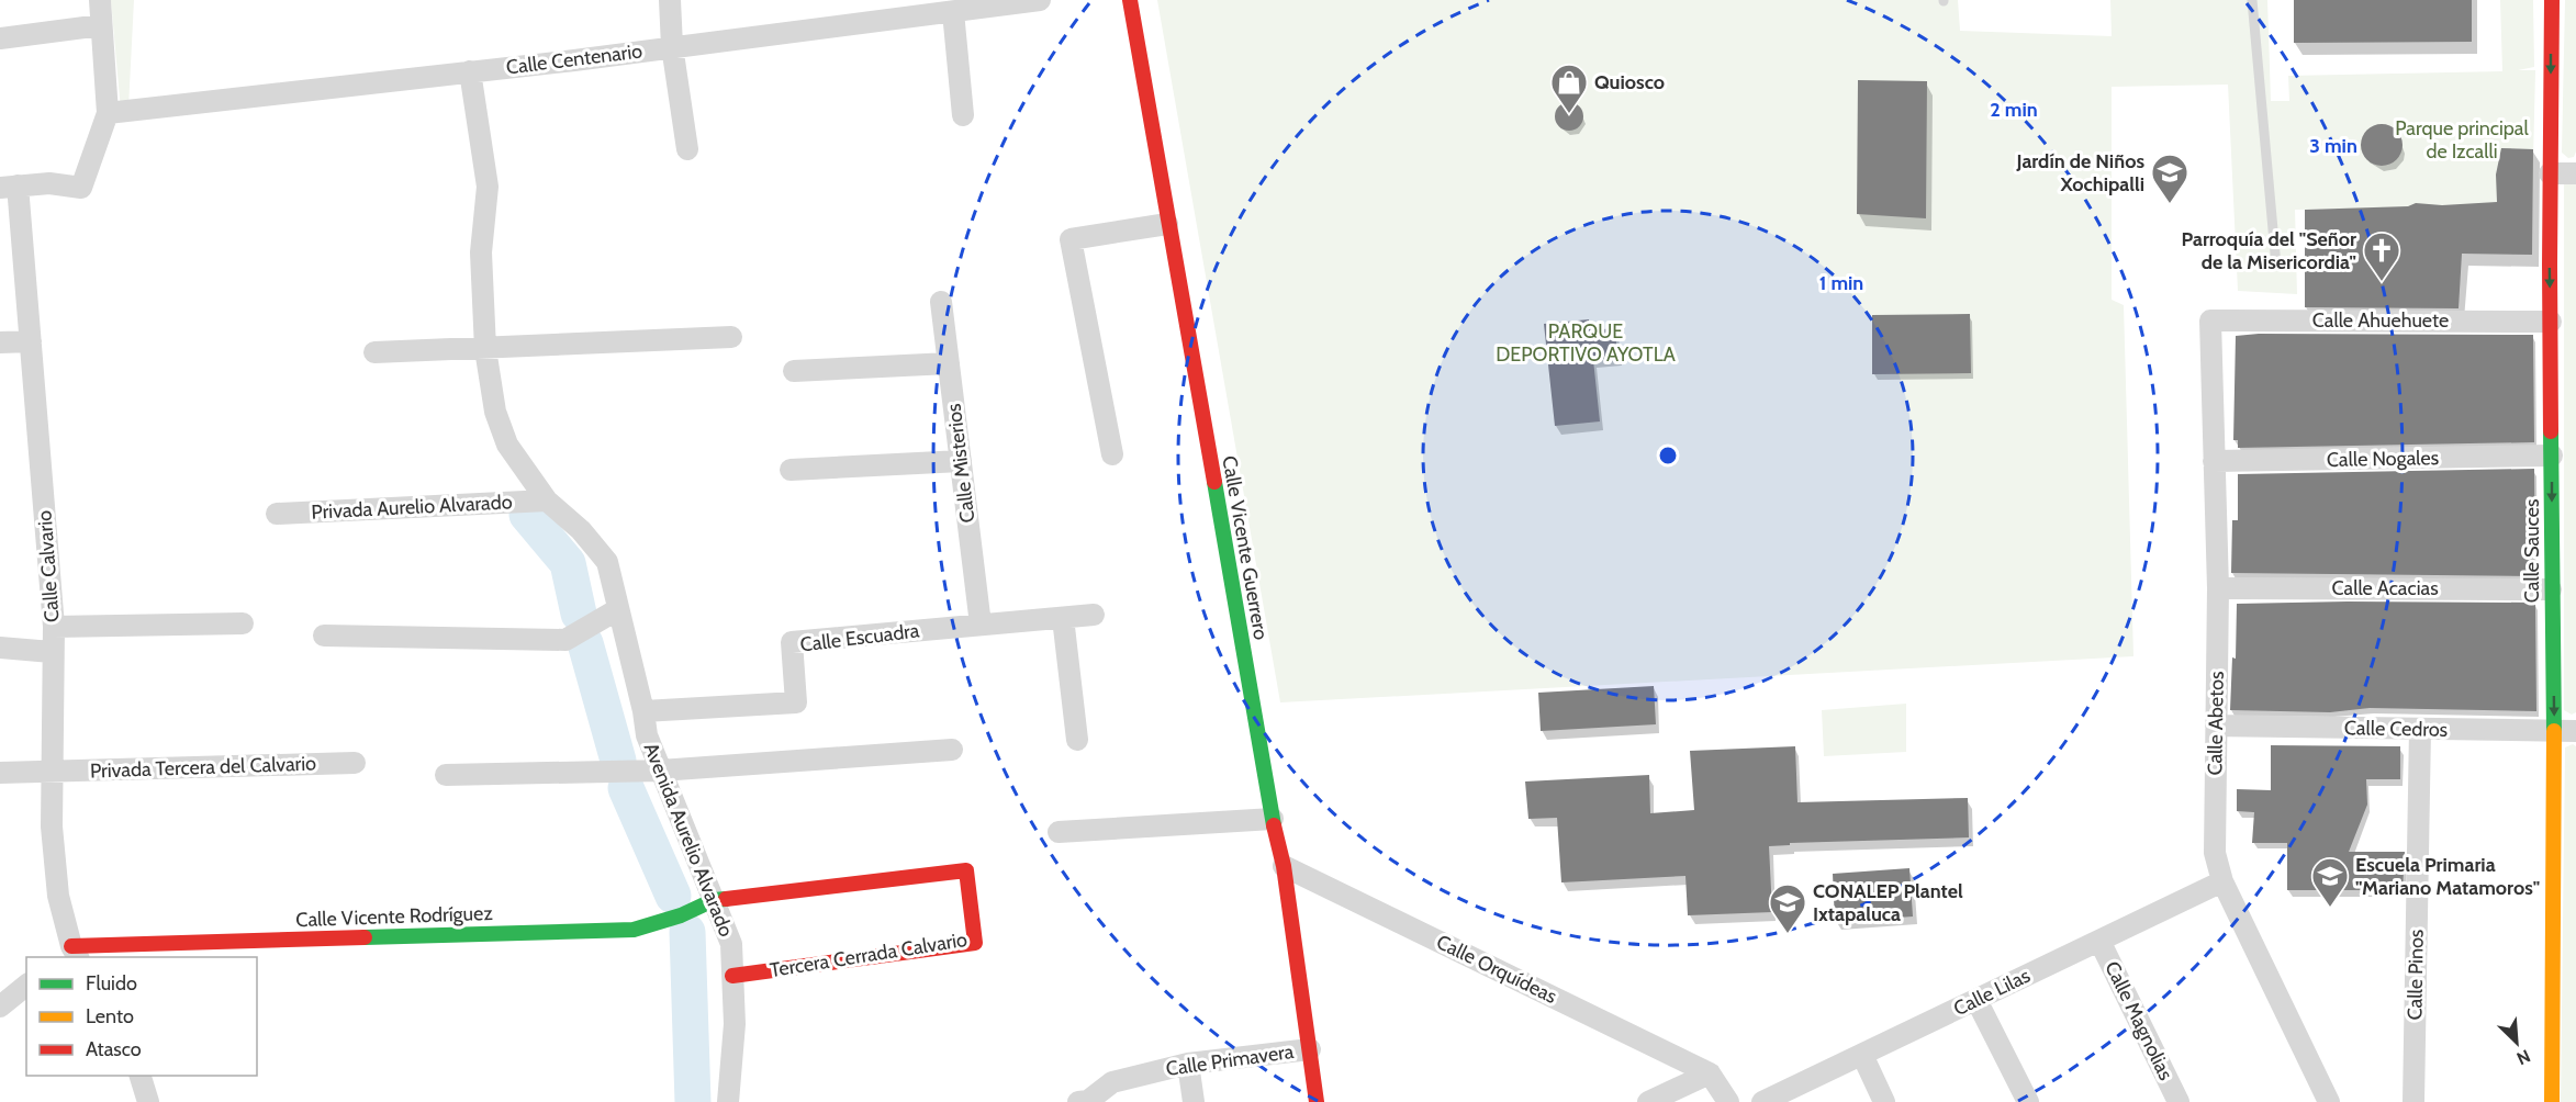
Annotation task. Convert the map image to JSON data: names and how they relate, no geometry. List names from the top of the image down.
{
  "streets": {
    "street": [
      "Calle Centenario",
      "Calle Ahuehuete",
      "Calle Nogales",
      "Calle Misterios",
      "Privada Aurelio Alvarado",
      "Calle Vicente Guerrero",
      "Calle Sauces",
      "Calle Calvario",
      "Calle Acacias",
      "Calle Escuadra",
      "Calle Abetos",
      "Calle Cedros",
      "Privada Tercera del Calvario",
      "Avenida Aurelio Alvarado",
      "Calle Vicente Rodríguez",
      "Tercera Cerrada Calvario",
      "Calle Orquídeas",
      "Calle Pinos",
      "Calle Lilas",
      "Calle Magnolias",
      "Calle Primavera"
    ]
  },
  "crossings": [
    ["Calle Centenario", "Avenida Aurelio Alvarado"],
    ["Calle Ahuehuete", "Calle Sauces"],
    ["Calle Ahuehuete", "Calle Abetos"],
    ["Calle Nogales", "Calle Sauces"],
    ["Calle Nogales", "Calle Abetos"],
    ["Calle Misterios", "Calle Escuadra"],
    ["Privada Aurelio Alvarado", "Avenida Aurelio Alvarado"],
    ["Calle Vicente Guerrero", "Calle Orquídeas"],
    ["Calle Vicente Guerrero", "Calle Primavera"],
    ["Calle Sauces", "Calle Acacias"],
    ["Calle Sauces", "Calle Cedros"],
    ["Calle Calvario", "Privada Tercera del Calvario"],
    ["Calle Calvario", "Calle Vicente Rodríguez"],
    ["Calle Acacias", "Calle Abetos"],
    ["Calle Escuadra", "Avenida Aurelio Alvarado"],
    ["Calle Abetos", "Calle Cedros"],
    ["Calle Abetos", "Calle Lilas"],
    ["Calle Cedros", "Calle Pinos"],
    ["Avenida Aurelio Alvarado", "Calle Vicente Rodríguez"],
    ["Avenida Aurelio Alvarado", "Tercera Cerrada Calvario"],
    ["Calle Vicente Rodríguez", "Tercera Cerrada Calvario"],
    ["Calle Lilas", "Calle Magnolias"]
  ],
  "one_way": ["Calle Sauces"],
  "parks": ["Parque principal de Izcalli", "PARQUE DEPORTIVO AYOTLA"],
  "places": {
    "shop": ["Quiosco"],
    "school or university": ["Jardín de Niños Xochipalli", "Escuela Primaria \"Mariano Matamoros\"", "CONALEP Plantel Ixtapaluca"],
    "church": ["Parroquía del \"Señor de la Misericordia\""]
  },
  "legend": ["Fluido", "Lento", "Atasco"],
  "north": "bottom right",
  "rings": ["2 min", "3 min", "1 min"]
}
